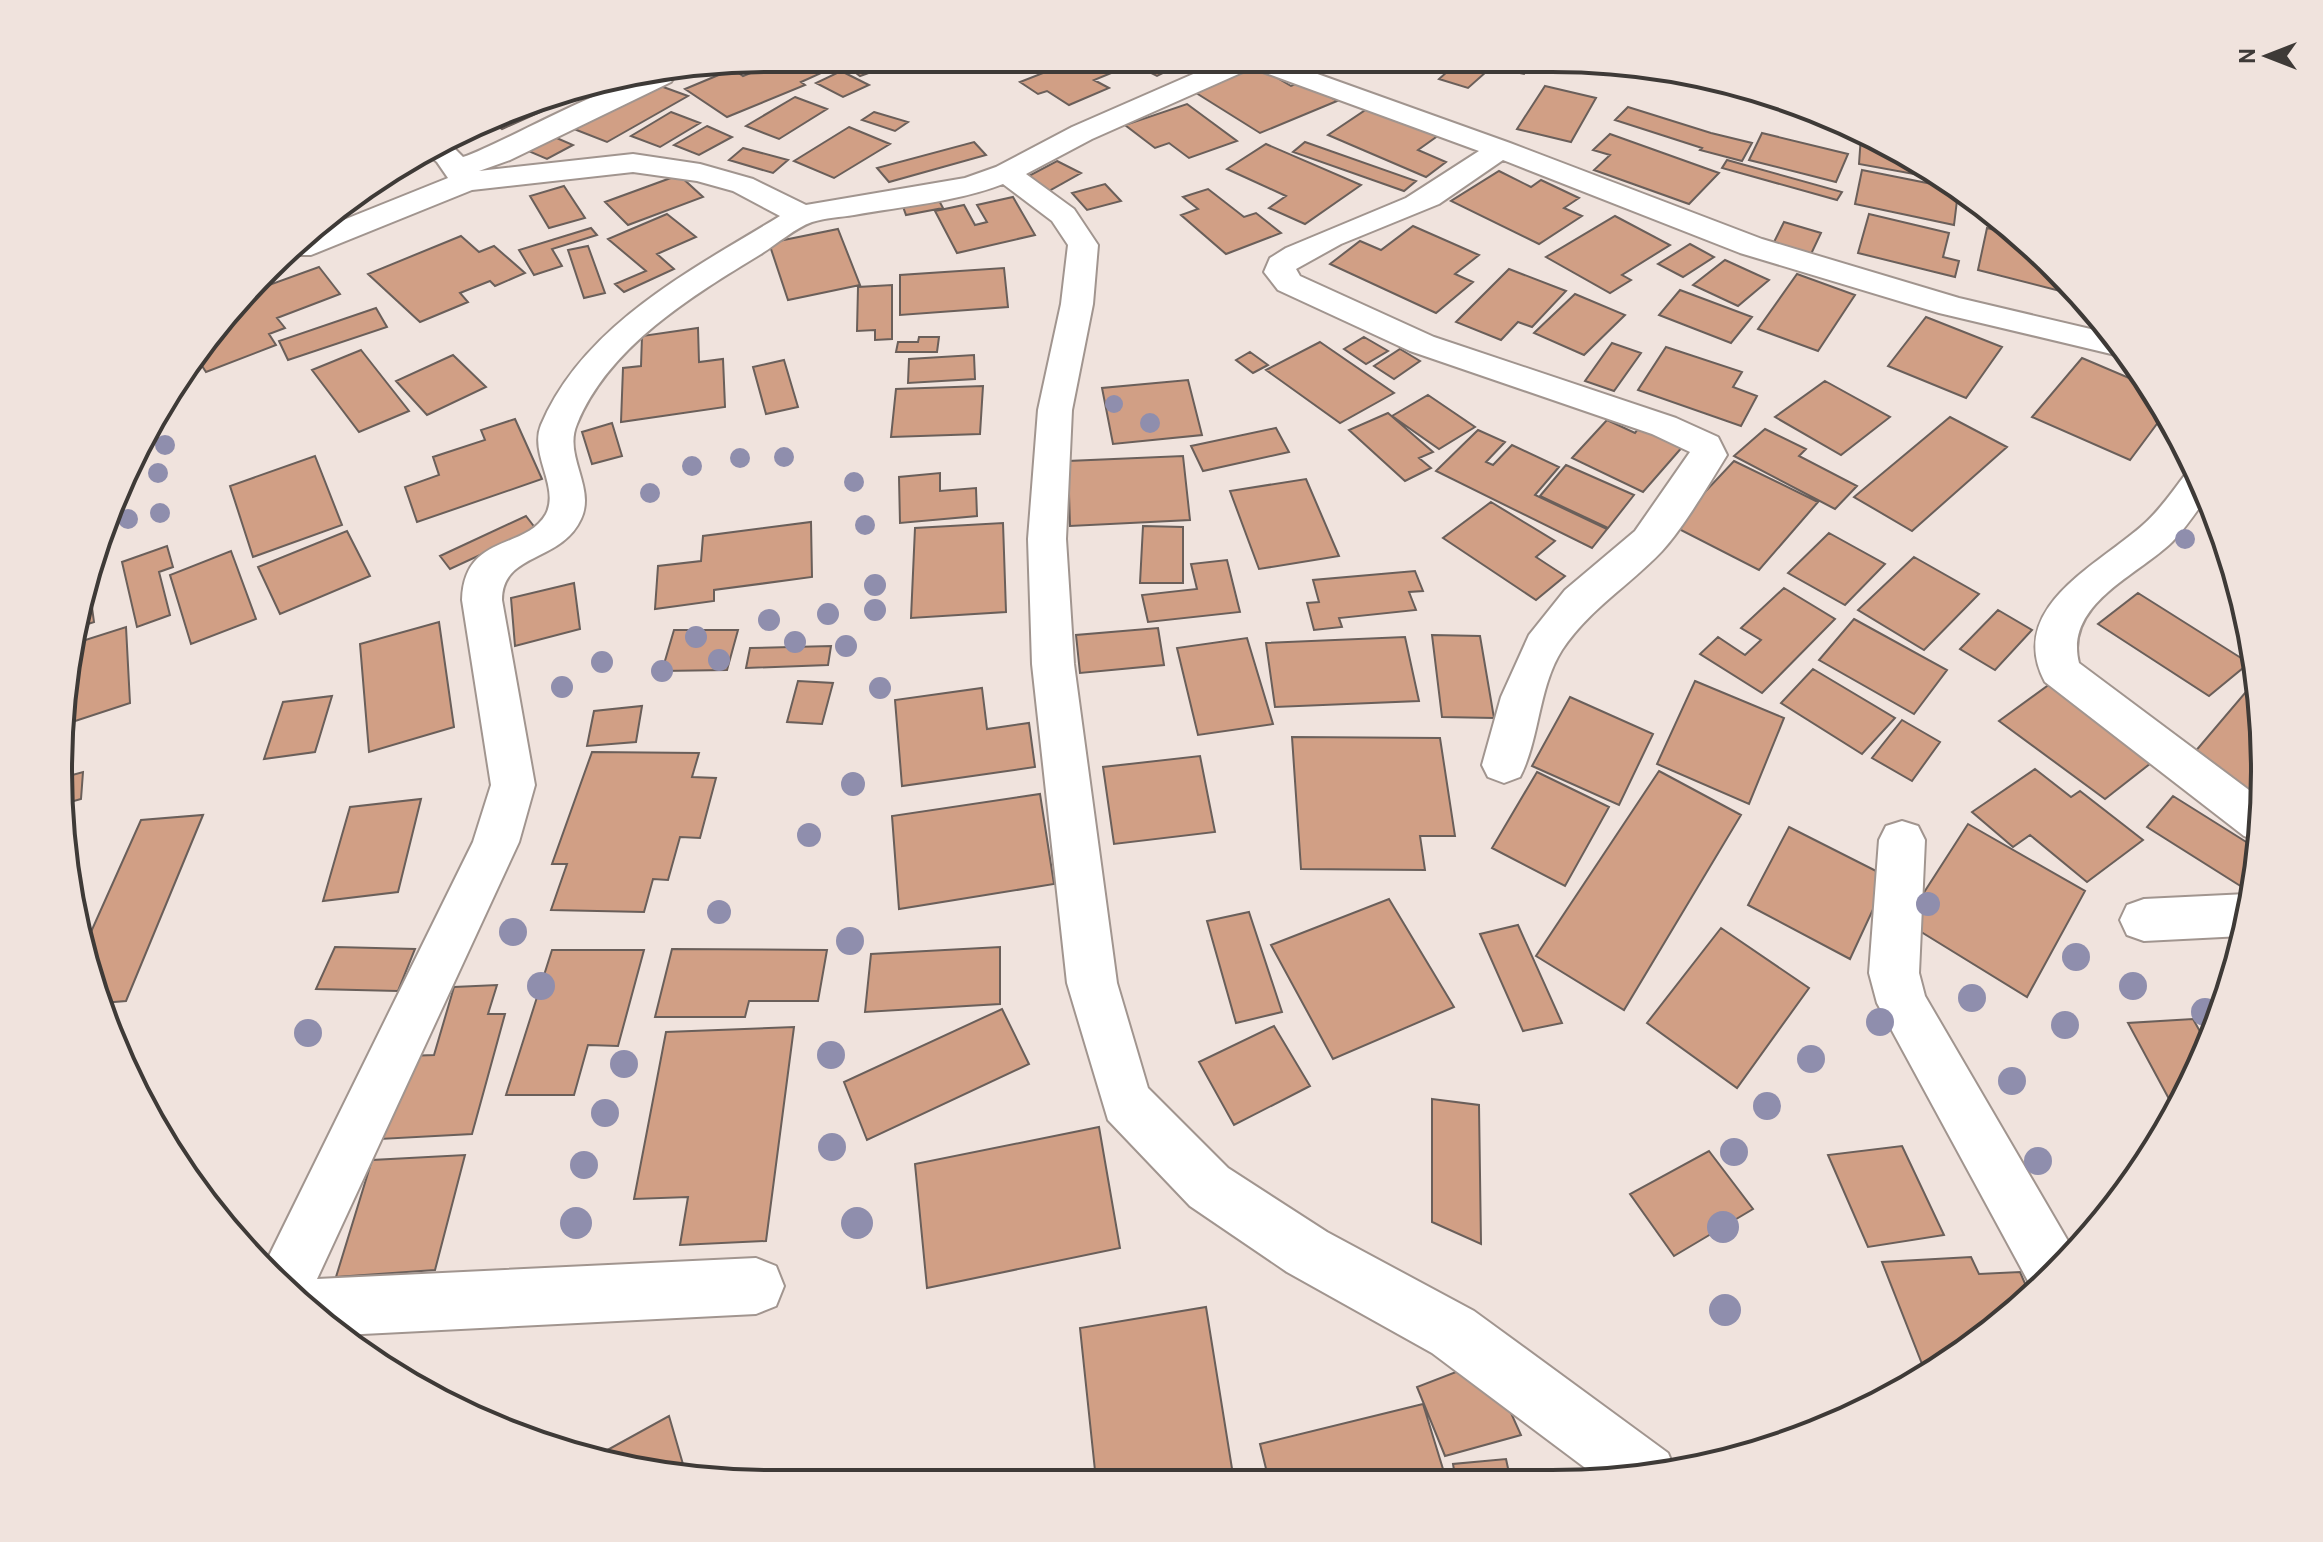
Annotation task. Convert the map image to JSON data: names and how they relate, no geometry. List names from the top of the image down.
{
  "north": "left"
}
